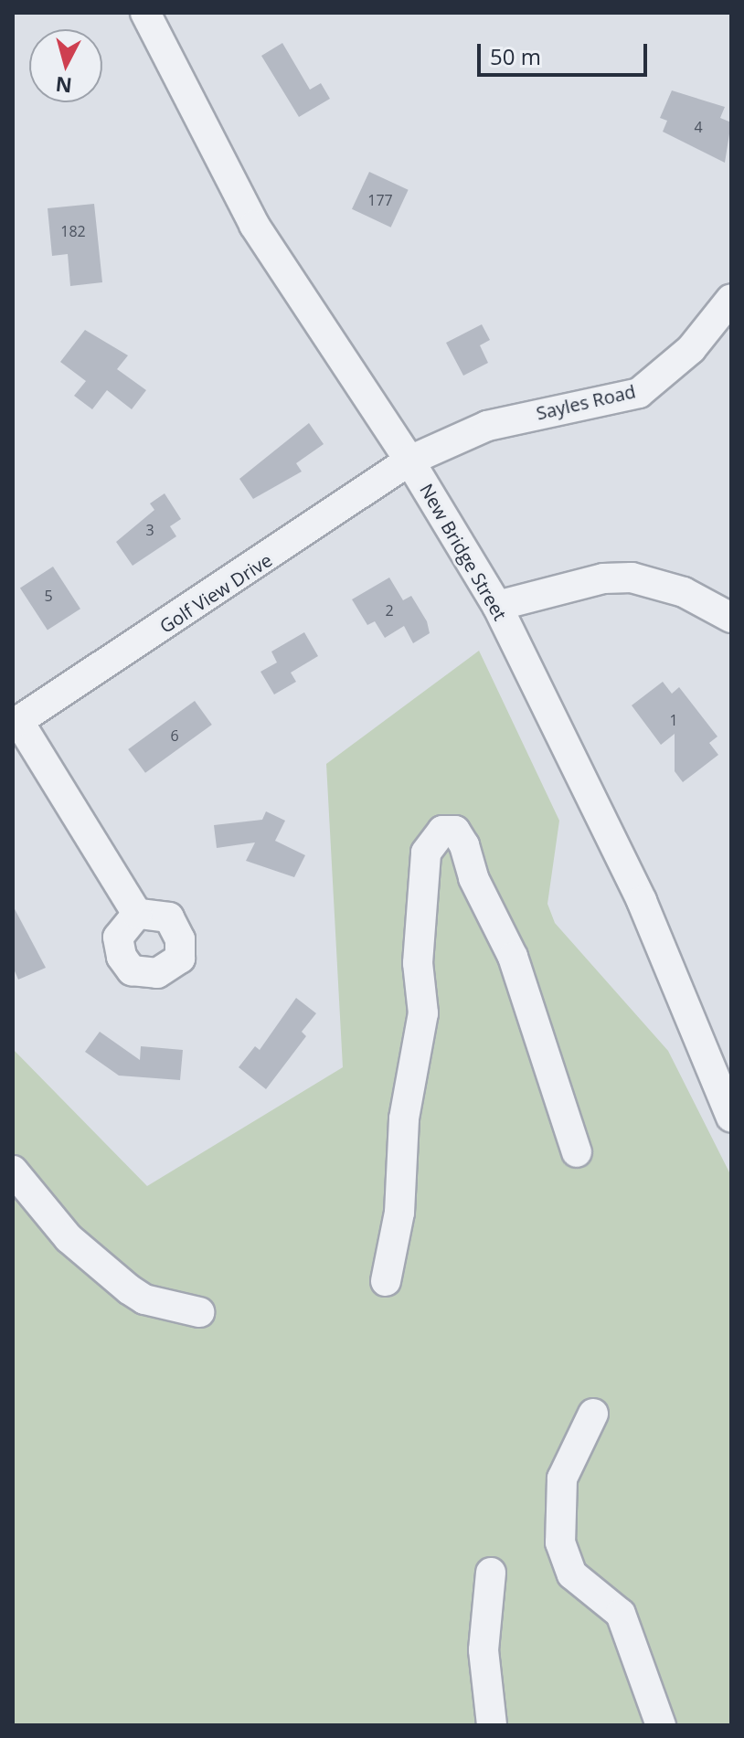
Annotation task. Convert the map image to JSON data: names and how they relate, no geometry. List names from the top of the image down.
{
  "streets": {
    "street": ["Sayles Road", "New Bridge Street", "Golf View Drive"]
  },
  "crossings": [
    ["Sayles Road", "New Bridge Street"],
    ["Sayles Road", "Golf View Drive"],
    ["New Bridge Street", "Golf View Drive"]
  ],
  "house_numbers": [
    "4",
    "177",
    "182",
    "3",
    "5",
    "2",
    "1",
    "6"
  ],
  "scale_bar": "50 m",
  "north": "bottom"
}
